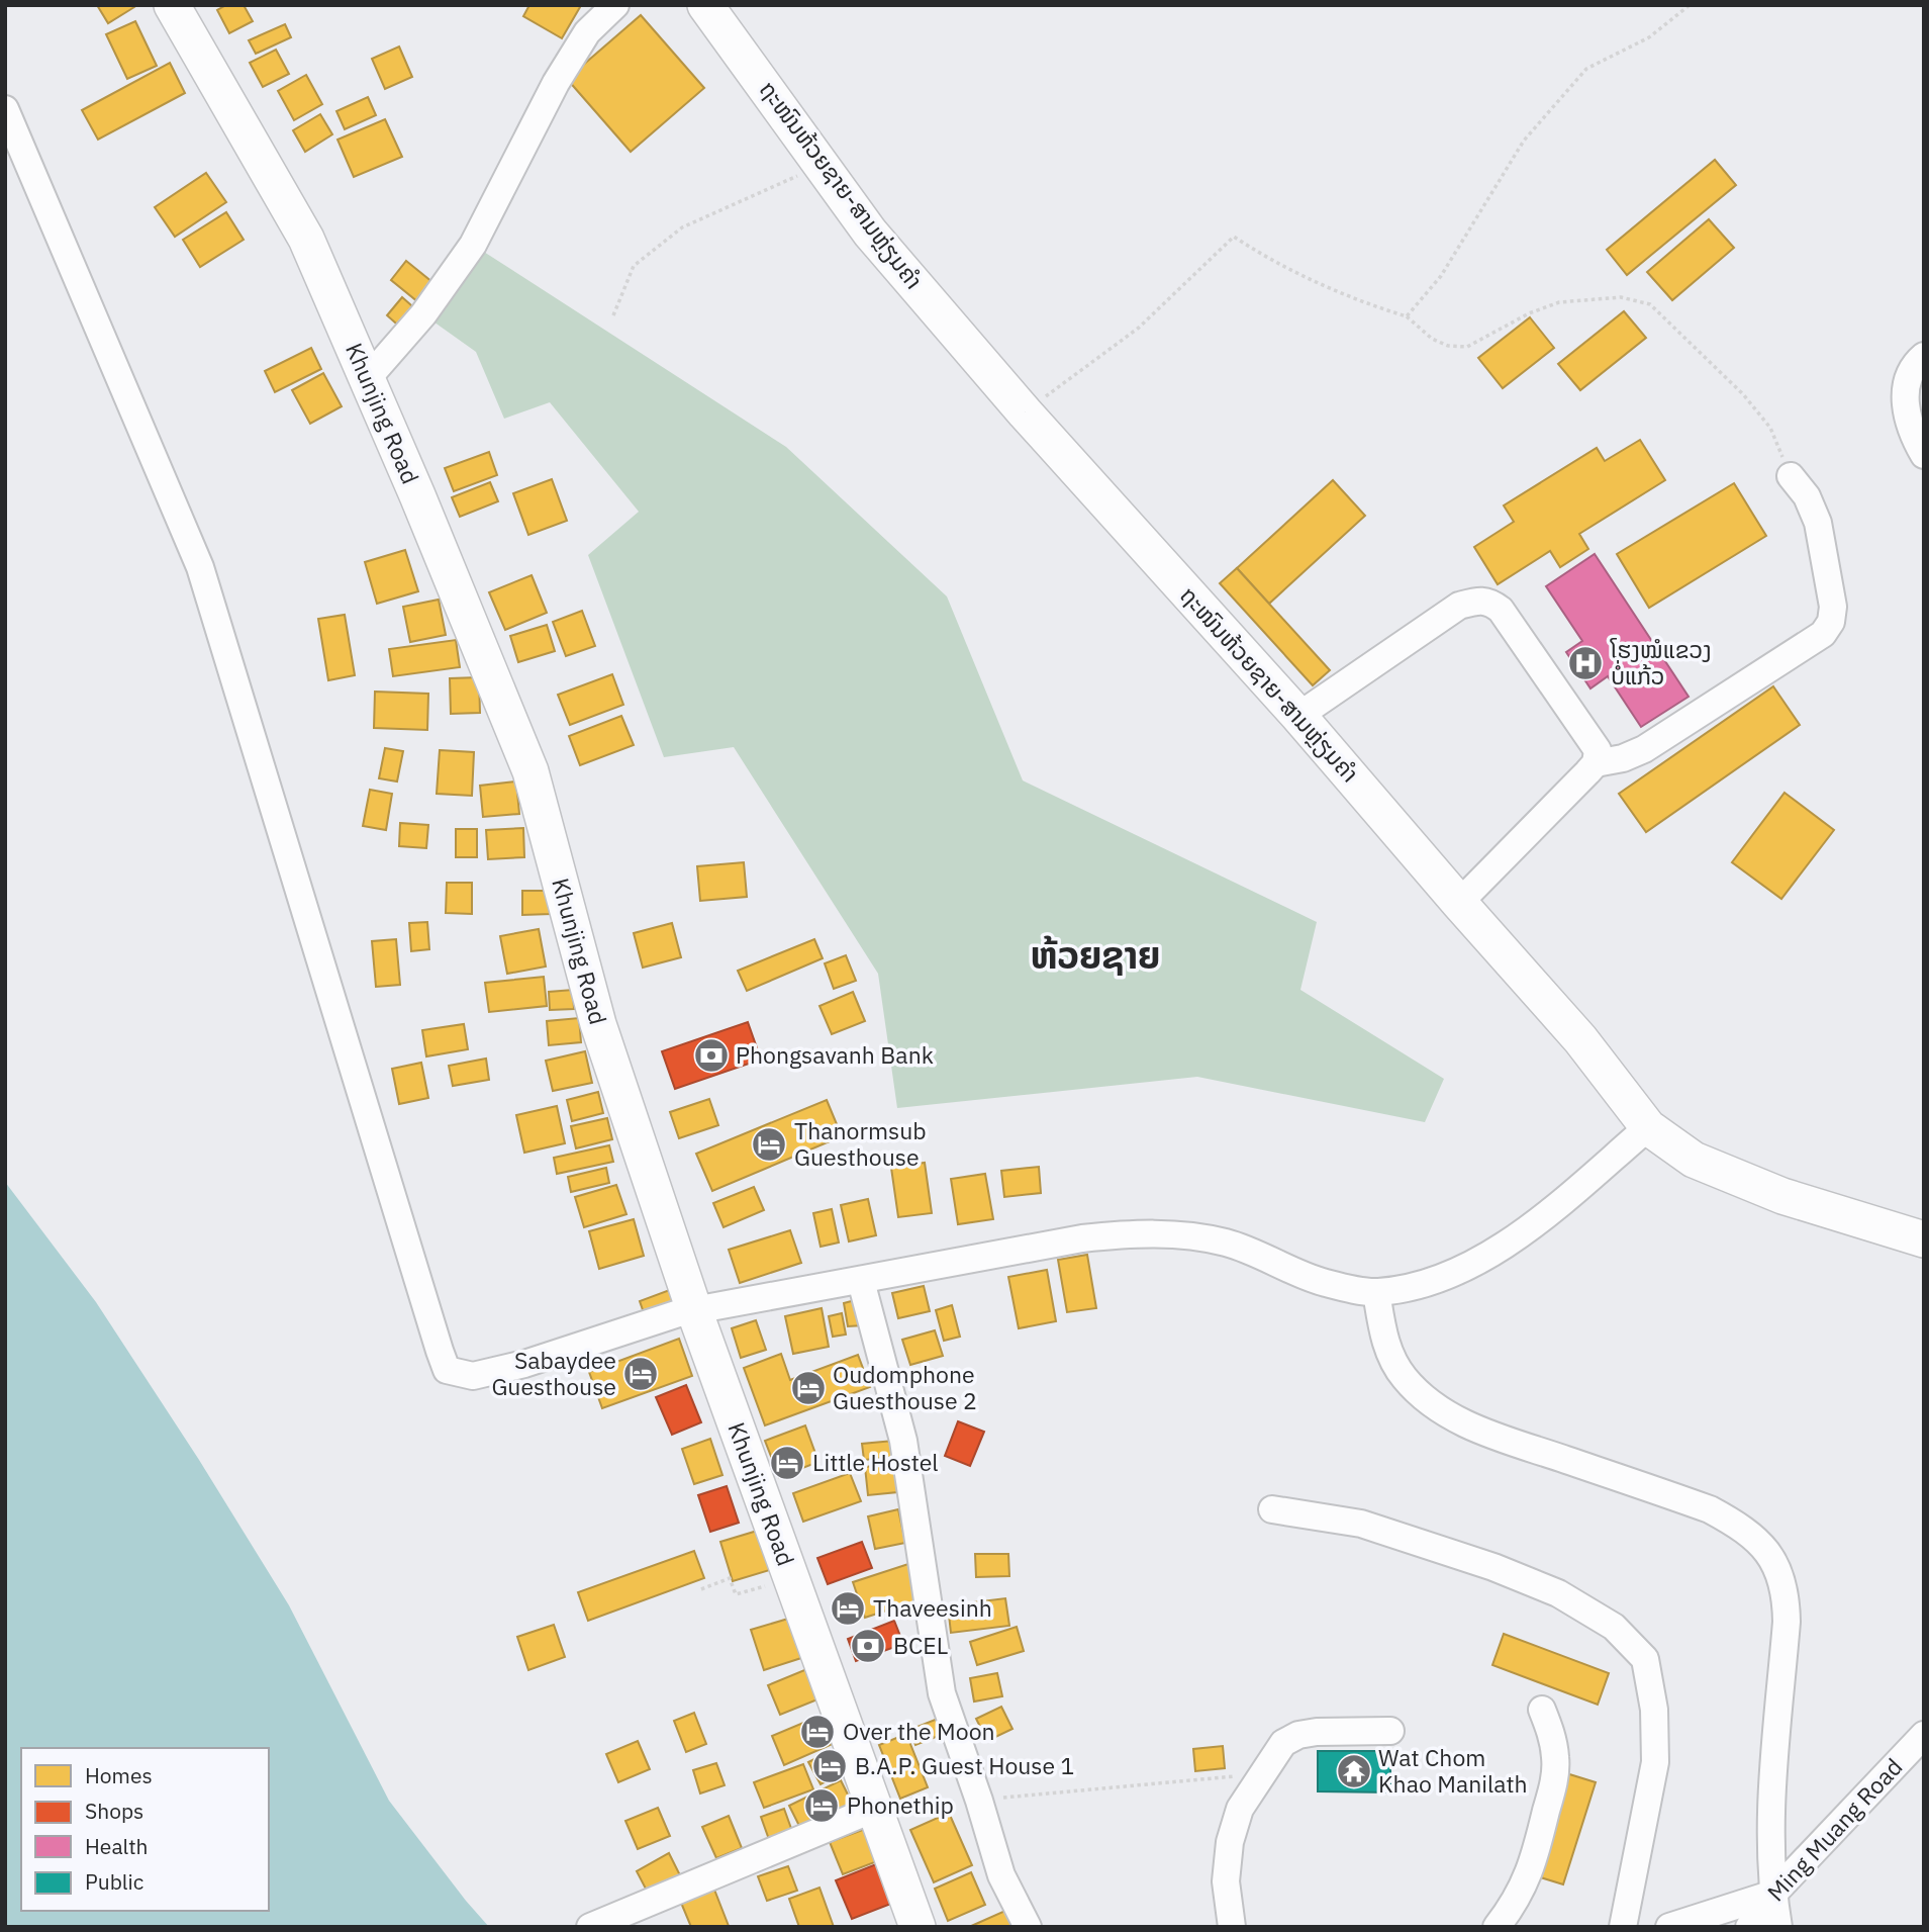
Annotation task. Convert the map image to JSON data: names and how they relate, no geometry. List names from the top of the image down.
{
  "streets": {
    "main road": ["ຖະໜົນຫ້ວຍຊາຍ-ສາມຫຼ່ຽມຄຳ", "Khunjing Road"],
    "street": ["Ming Muang Road"]
  },
  "districts": ["ຫ້ວຍຊາຍ"],
  "places": {
    "hospital": ["ໂຮງໝໍແຂວງ ບໍ່ແກ້ວ"],
    "bank": ["Phongsavanh Bank", "BCEL"],
    "hotel": [
      "Thanormsub Guesthouse",
      "Sabaydee Guesthouse",
      "Oudomphone Guesthouse 2",
      "Little Hostel",
      "Thaveesinh",
      "Over the Moon",
      "B.A.P. Guest House 1",
      "Phonethip"
    ],
    "temple": ["Wat Chom Khao Manilath"]
  },
  "legend": [
    "Homes",
    "Shops",
    "Health",
    "Public"
  ]
}
